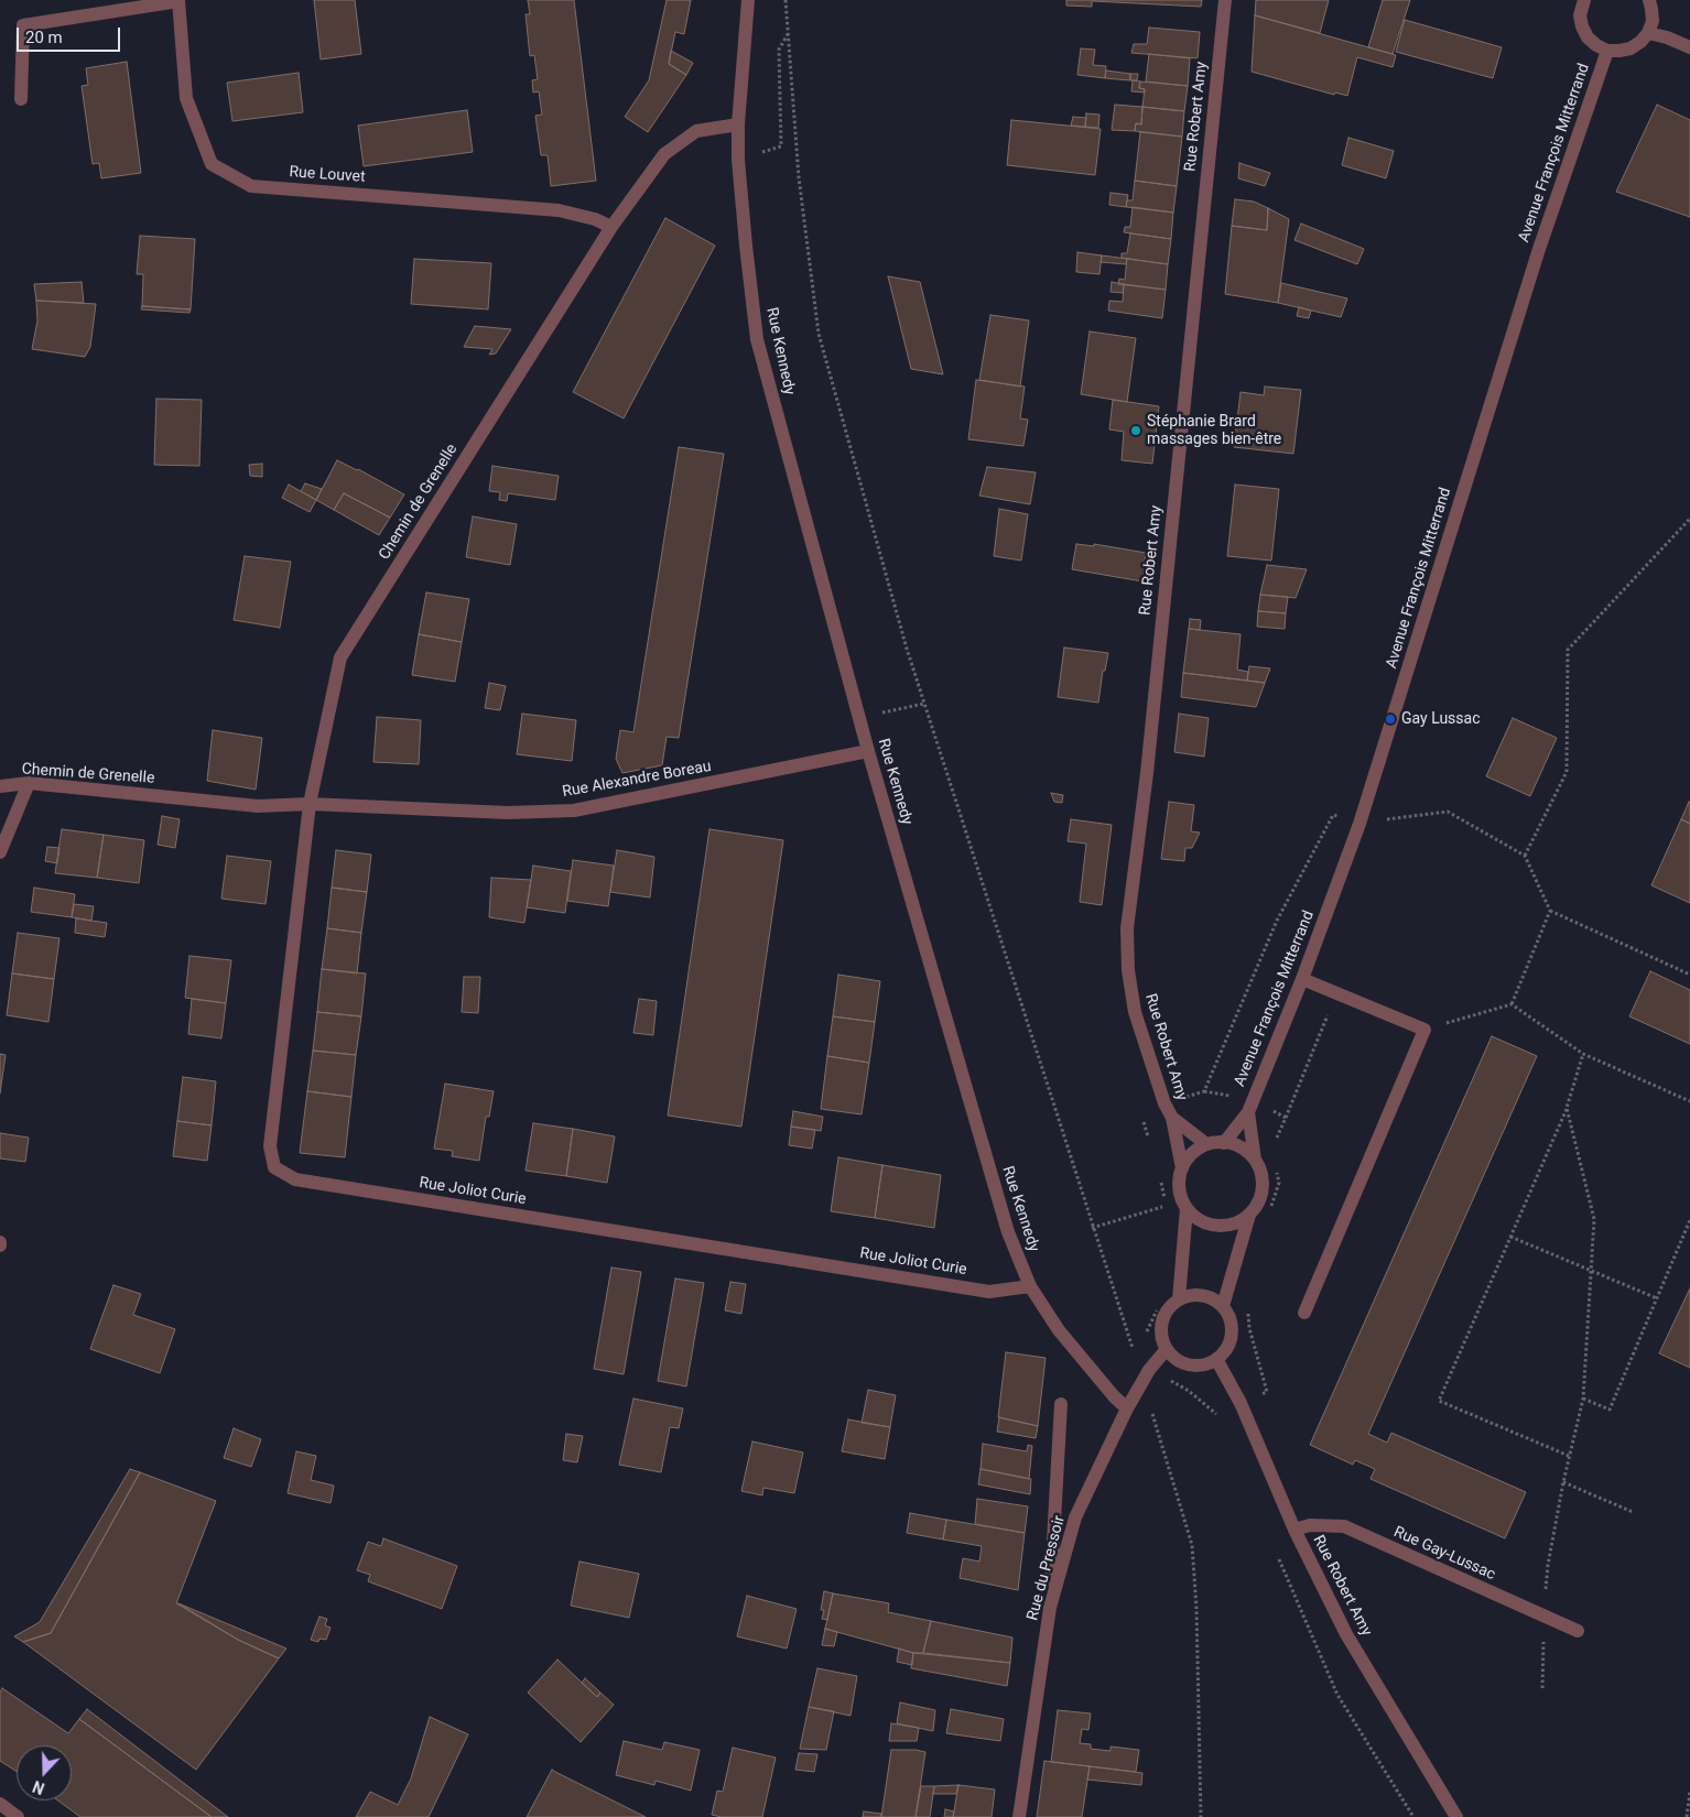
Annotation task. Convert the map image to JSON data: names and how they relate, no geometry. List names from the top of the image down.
{
  "streets": {
    "street": [
      "Rue Robert Amy",
      "Avenue François Mitterrand",
      "Rue Louvet",
      "Rue Kennedy",
      "Chemin de Grenelle",
      "Rue Alexandre Boreau",
      "Rue Joliot Curie",
      "Rue Gay-Lussac",
      "Rue du Pressoir"
    ]
  },
  "crossings": [
    ["Rue Robert Amy", "Avenue François Mitterrand"],
    ["Rue Robert Amy", "Rue Gay-Lussac"],
    ["Rue Robert Amy", "Rue du Pressoir"],
    ["Rue Louvet", "Chemin de Grenelle"],
    ["Rue Kennedy", "Chemin de Grenelle"],
    ["Rue Kennedy", "Rue Alexandre Boreau"],
    ["Rue Kennedy", "Rue Joliot Curie"],
    ["Rue Kennedy", "Rue du Pressoir"],
    ["Chemin de Grenelle", "Rue Alexandre Boreau"],
    ["Chemin de Grenelle", "Rue Joliot Curie"],
    ["Rue Alexandre Boreau", "Rue Joliot Curie"]
  ],
  "places": ["Stéphanie Brard massages bien-être", "Gay Lussac"],
  "scale_bar": "20 m",
  "north": "bottom"
}
